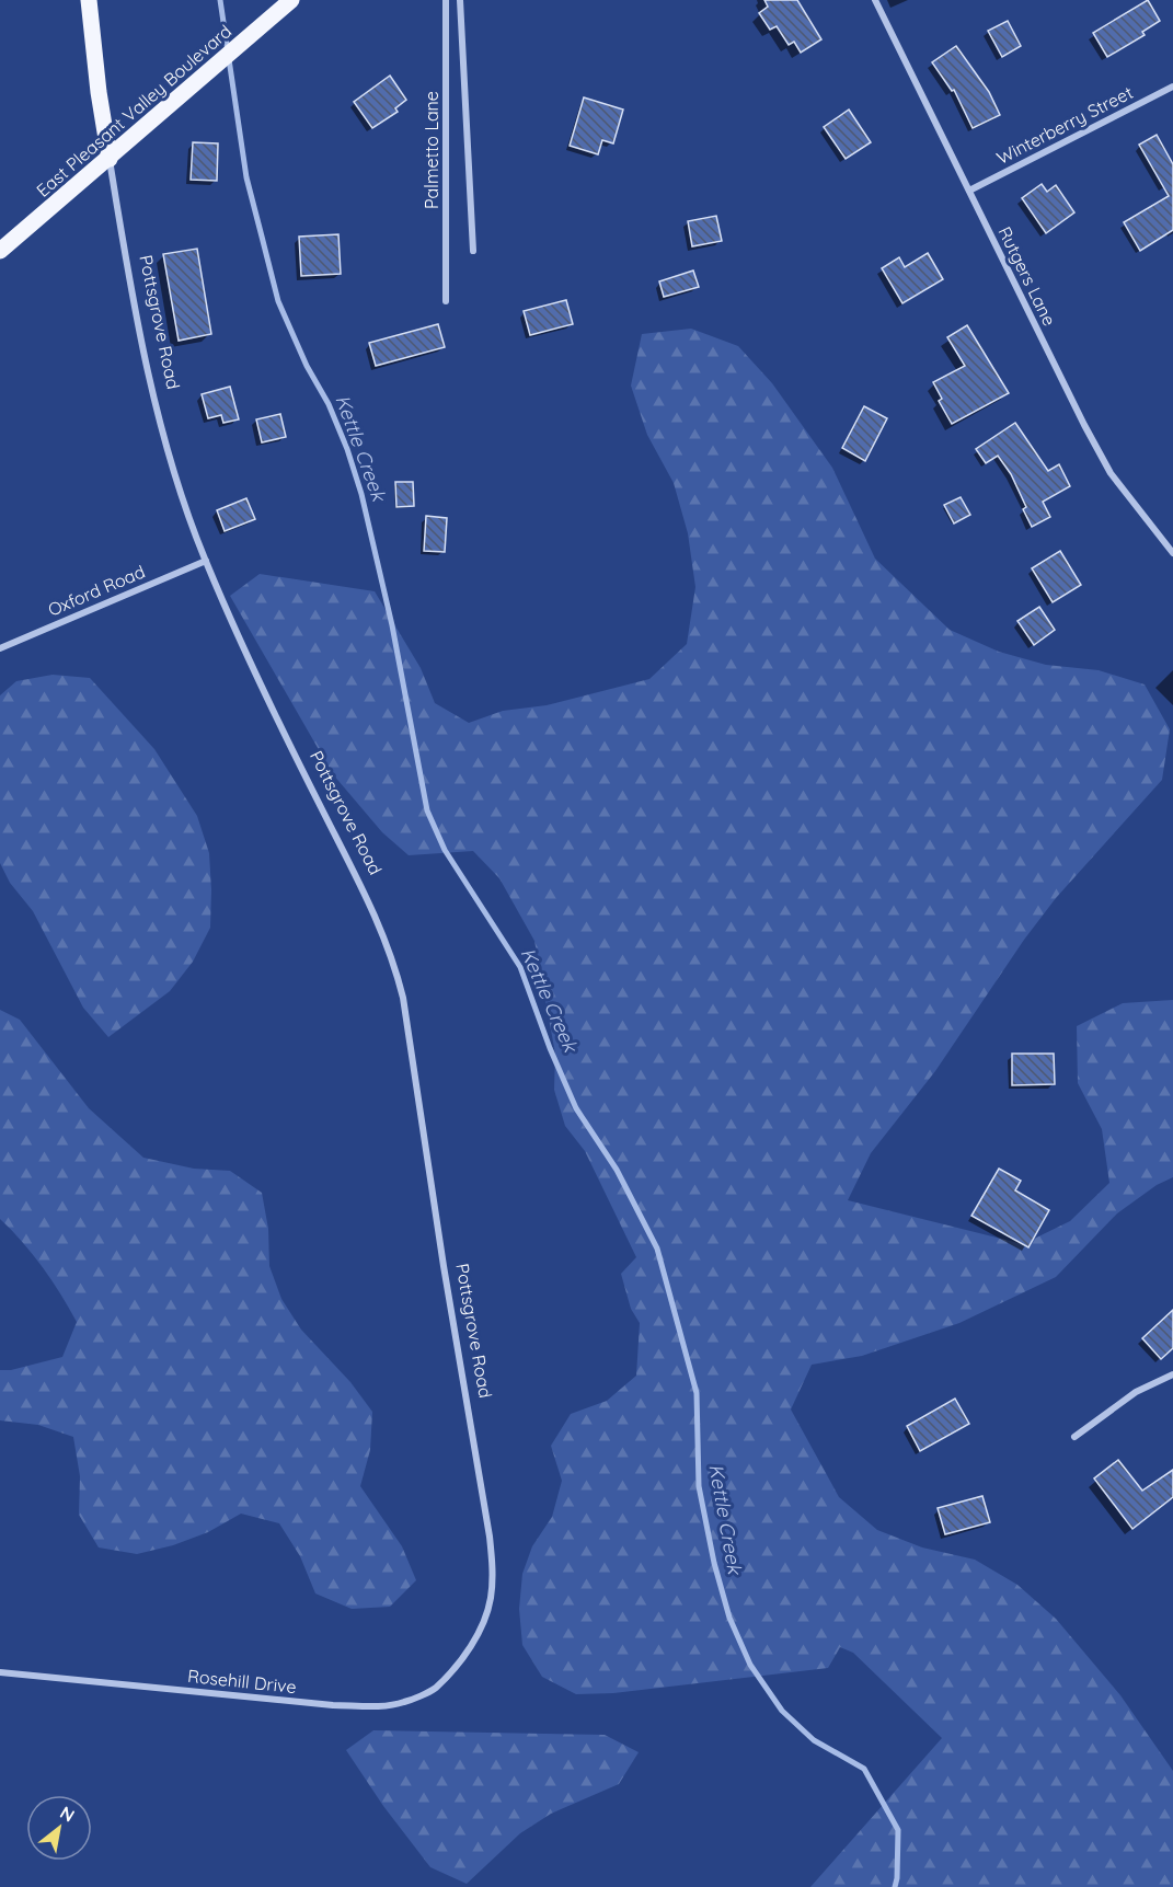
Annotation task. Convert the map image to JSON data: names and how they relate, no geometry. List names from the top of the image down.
{
  "streets": {
    "main road": ["East Pleasant Valley Boulevard", "Pottsgrove Road"],
    "street": [
      "Winterberry Street",
      "Palmetto Lane",
      "Rutgers Lane",
      "Oxford Road",
      "Rosehill Drive"
    ]
  },
  "crossings": [
    ["East Pleasant Valley Boulevard", "Pottsgrove Road"],
    ["Winterberry Street", "Rutgers Lane"],
    ["Pottsgrove Road", "Oxford Road"],
    ["Pottsgrove Road", "Rosehill Drive"]
  ],
  "water": ["Kettle Creek"],
  "north": "top right"
}
